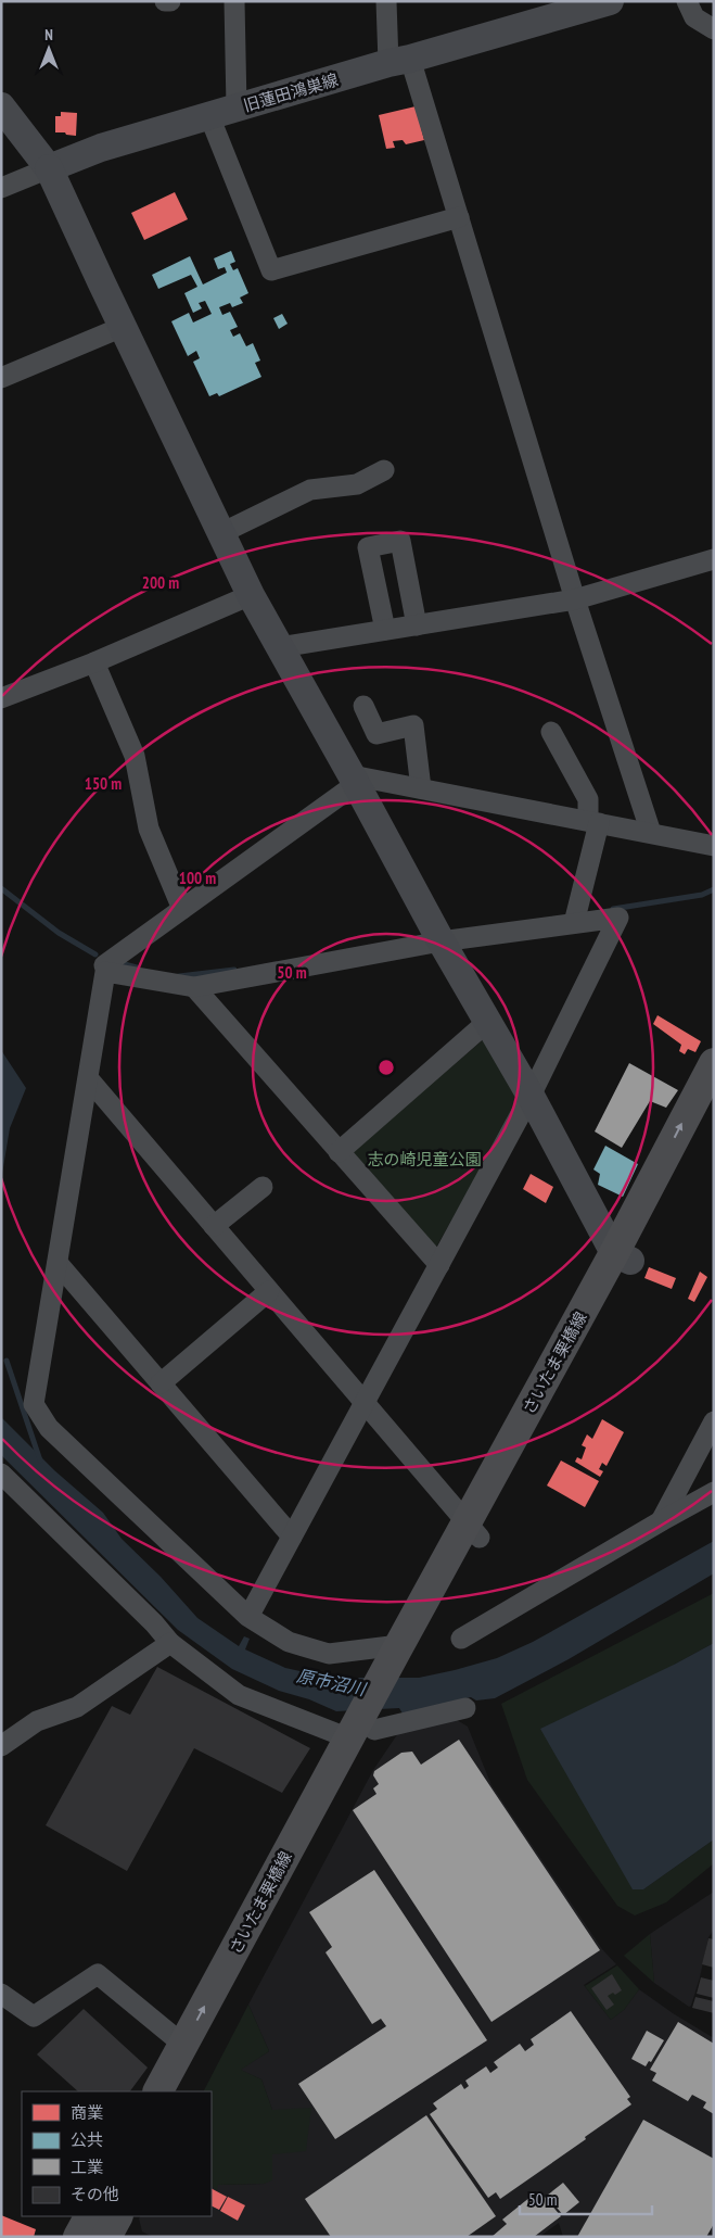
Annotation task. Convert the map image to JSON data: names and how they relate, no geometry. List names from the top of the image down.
{
  "streets": {
    "main road": ["さいたま栗橋線"],
    "street": ["旧蓮田鴻巣線"]
  },
  "water": ["原市沼川"],
  "parks": ["志の崎児童公園"],
  "legend": [
    "商業",
    "公共",
    "工業",
    "その他"
  ],
  "scale_bar": "50 m",
  "north": "top",
  "rings": [
    "200 m",
    "150 m",
    "100 m",
    "50 m"
  ]
}
